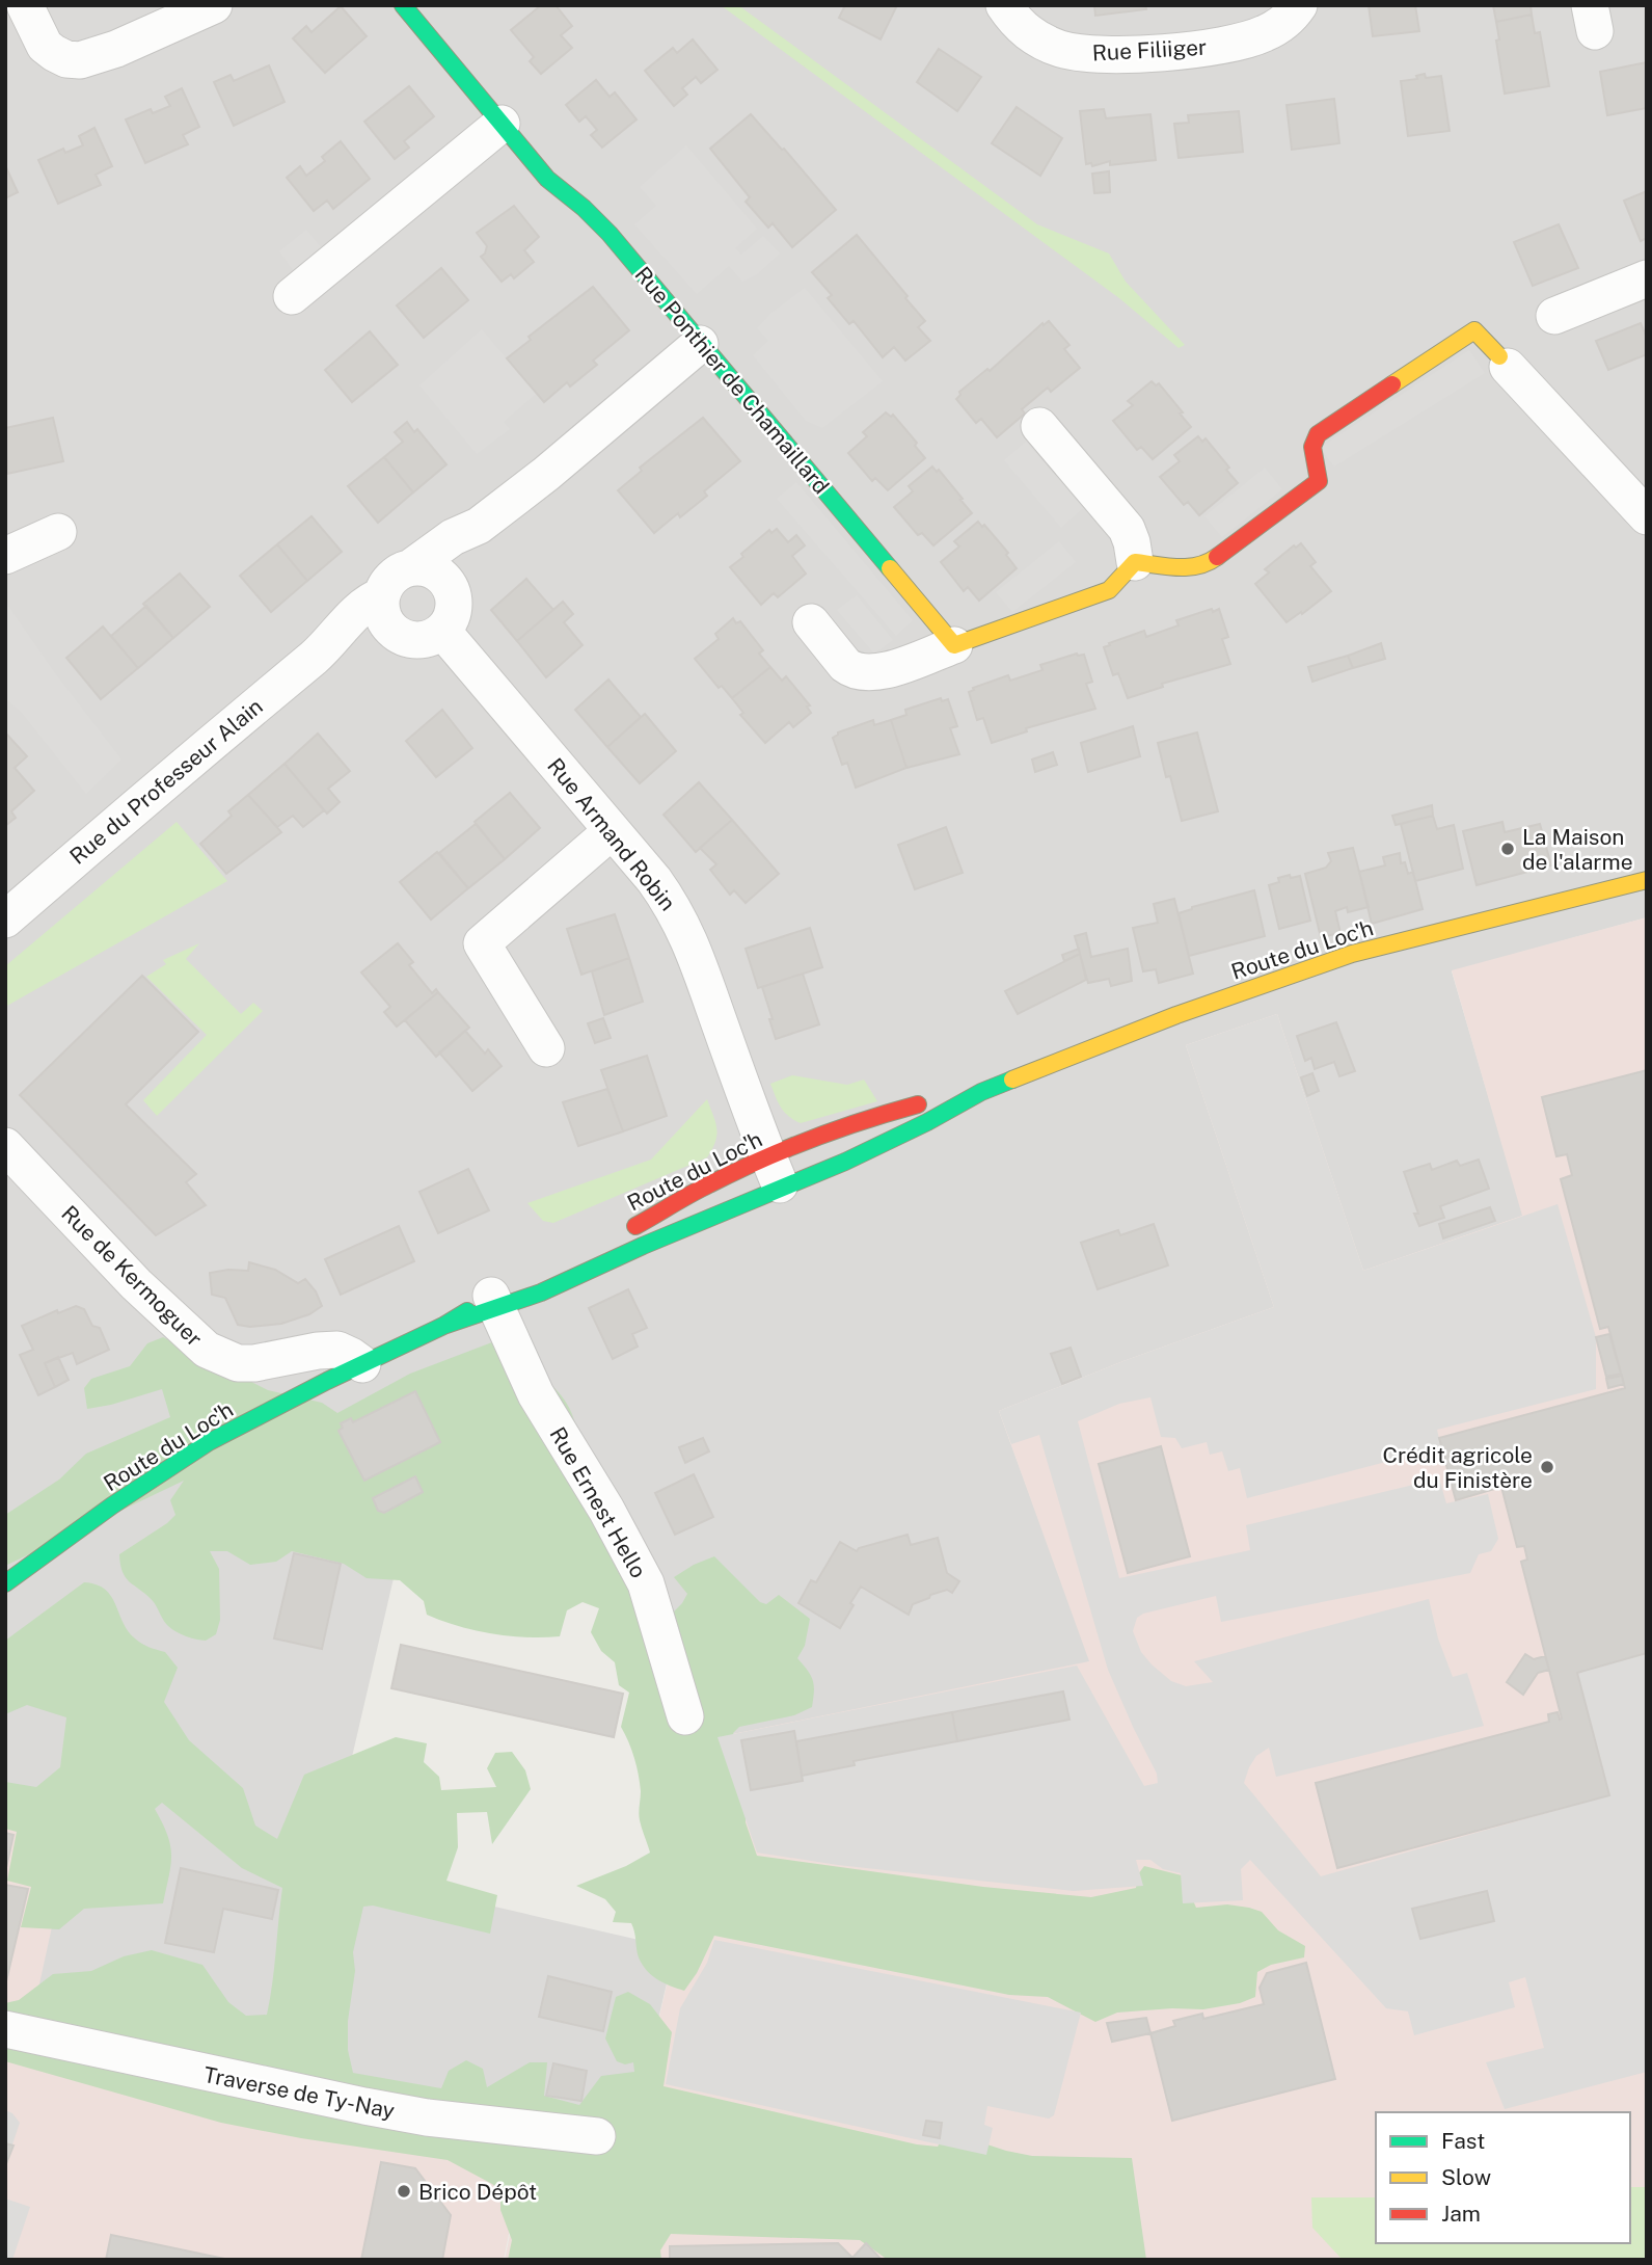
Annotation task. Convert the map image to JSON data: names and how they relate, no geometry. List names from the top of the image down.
{
  "streets": {
    "main road": ["Rue Ponthier de Chamaillard", "Route du Loc'h"],
    "street": [
      "Rue Filiiger",
      "Rue du Professeur Alain",
      "Rue Armand Robin",
      "Rue de Kermoguer",
      "Rue Ernest Hello",
      "Traverse de Ty-Nay"
    ]
  },
  "crossings": [
    ["Rue du Professeur Alain", "Rue Armand Robin"],
    ["Rue Armand Robin", "Route du Loc'h"],
    ["Route du Loc'h", "Rue de Kermoguer"],
    ["Route du Loc'h", "Rue Ernest Hello"]
  ],
  "places": ["La Maison de l'alarme", "Crédit agricole du Finistère", "Brico Dépôt"],
  "legend": ["Fast", "Slow", "Jam"]
}
